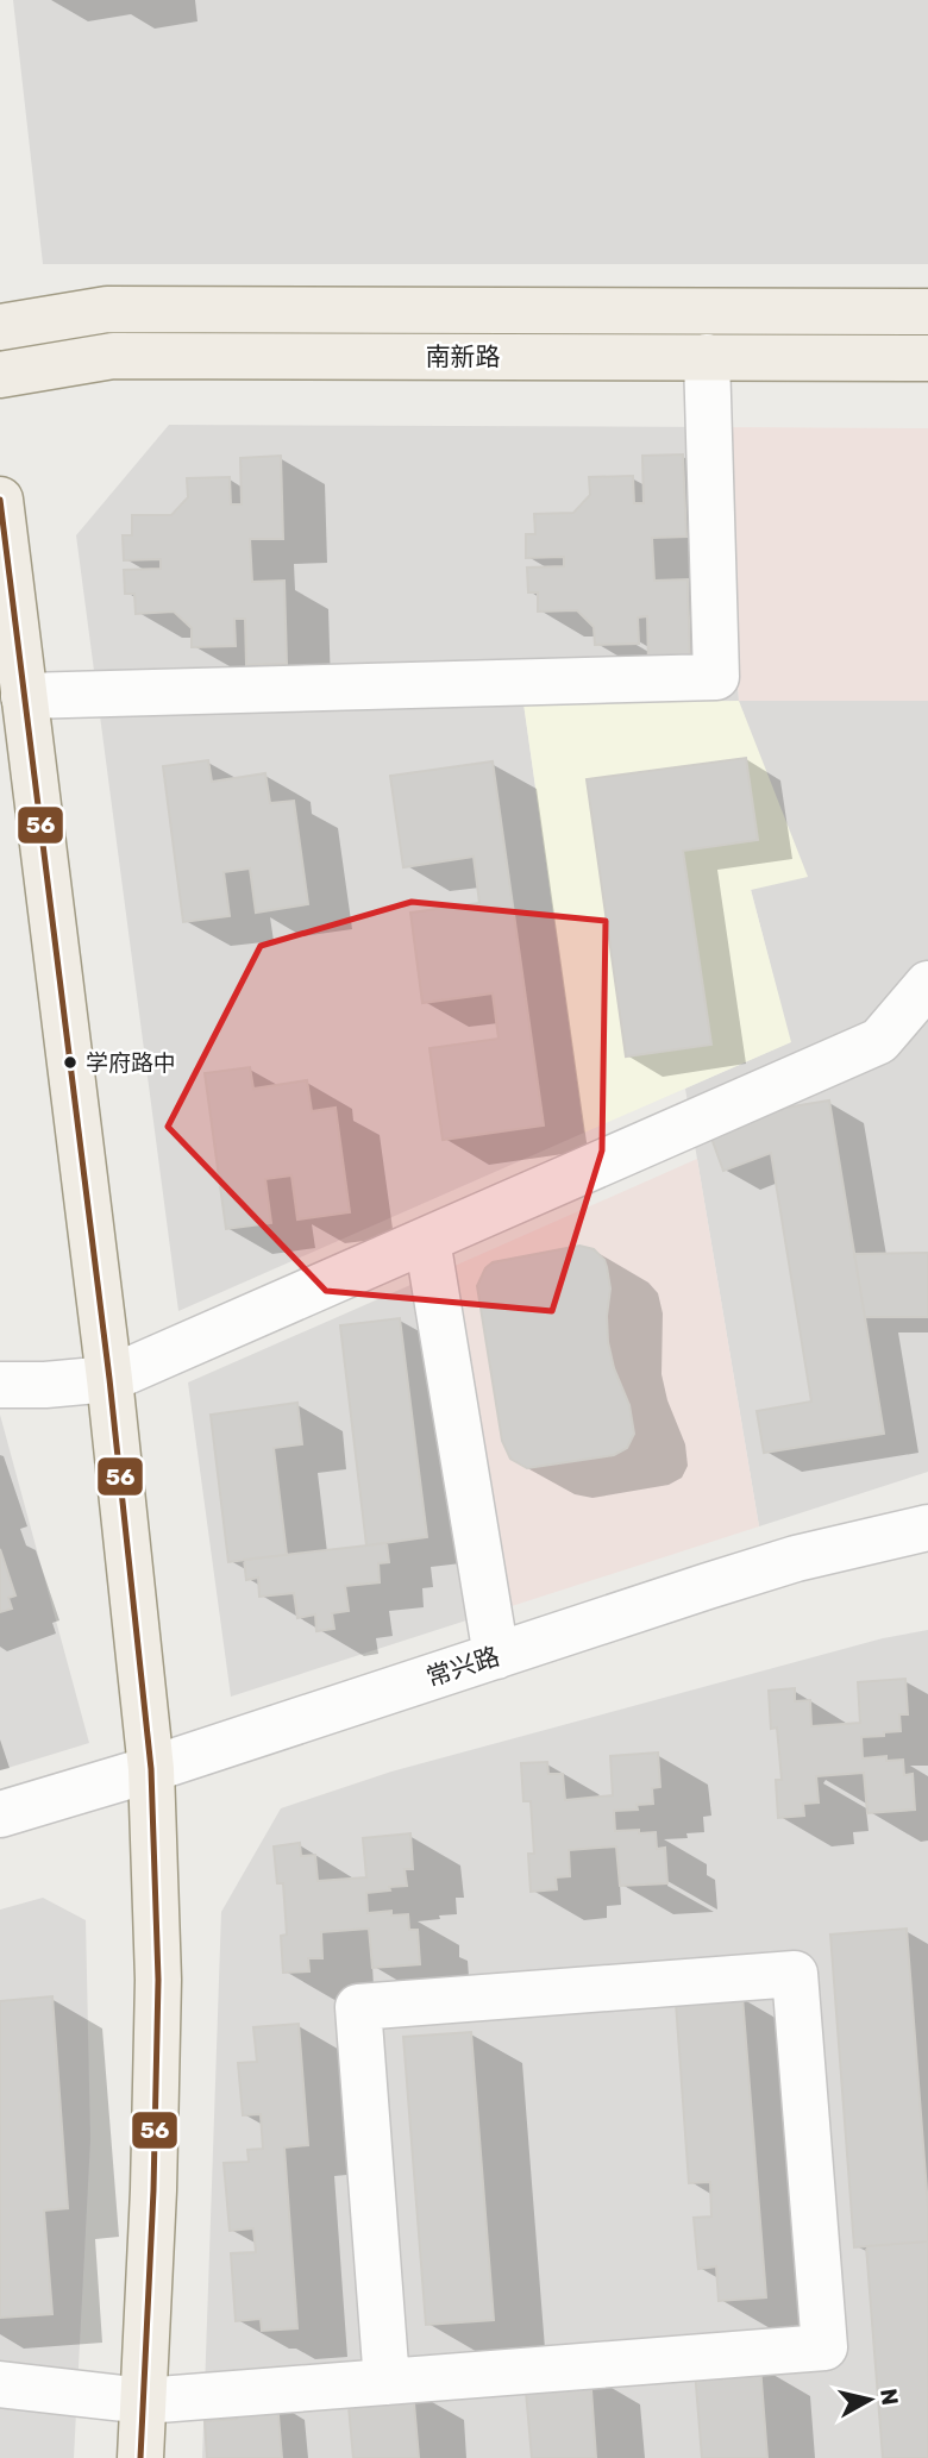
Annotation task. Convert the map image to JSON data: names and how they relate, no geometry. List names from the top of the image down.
{
  "streets": {
    "main road": ["南新路"],
    "street": ["常兴路"]
  },
  "places": ["学府路中"],
  "lines": ["transit line 56"],
  "north": "right"
}
